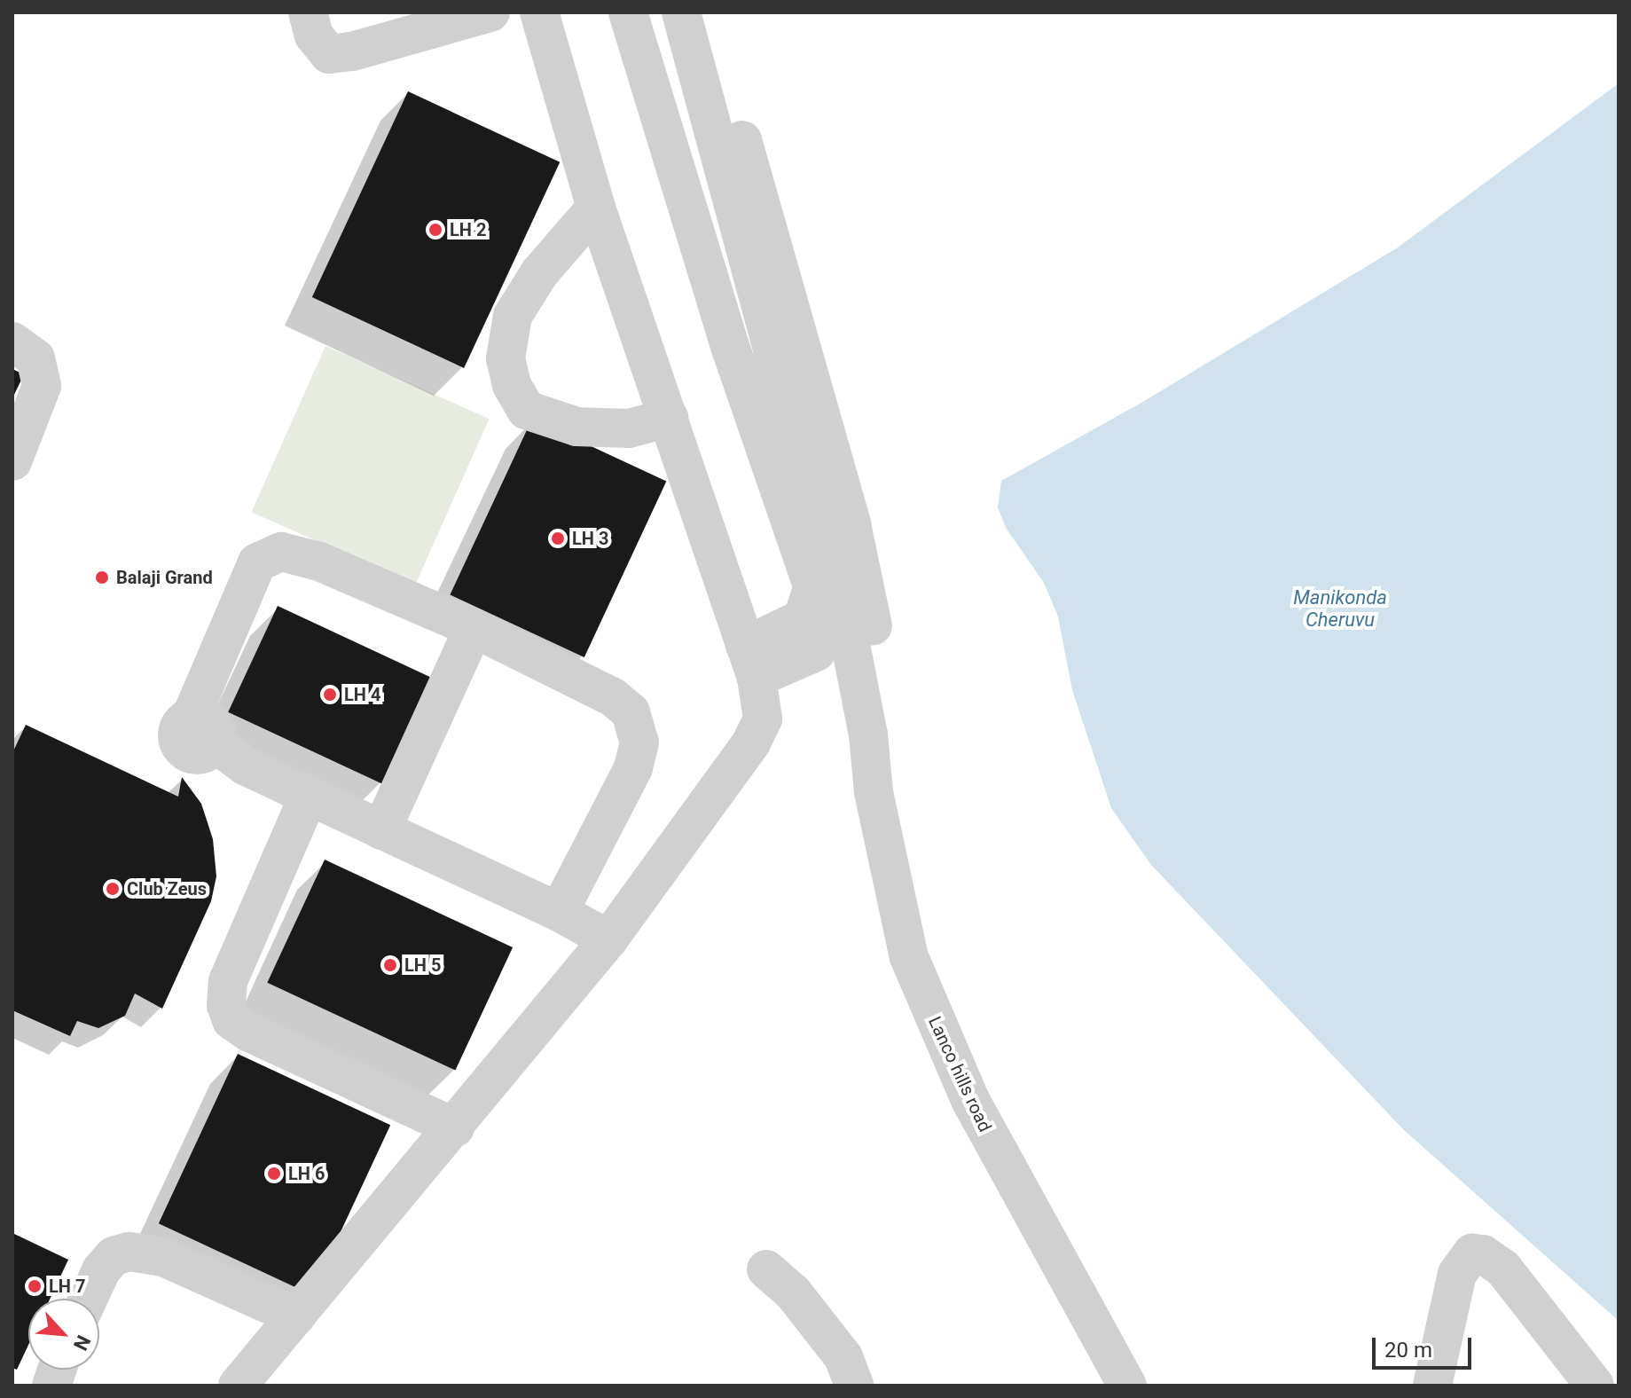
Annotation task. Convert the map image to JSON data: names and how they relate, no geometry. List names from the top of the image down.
{
  "streets": {
    "street": ["Lanco hills road"]
  },
  "water": ["Manikonda Cheruvu"],
  "places": [
    "LH 2",
    "LH 3",
    "Balaji Grand",
    "LH 4",
    "Club Zeus",
    "LH 5",
    "LH 6",
    "LH 7"
  ],
  "scale_bar": "20 m",
  "north": "bottom right"
}
